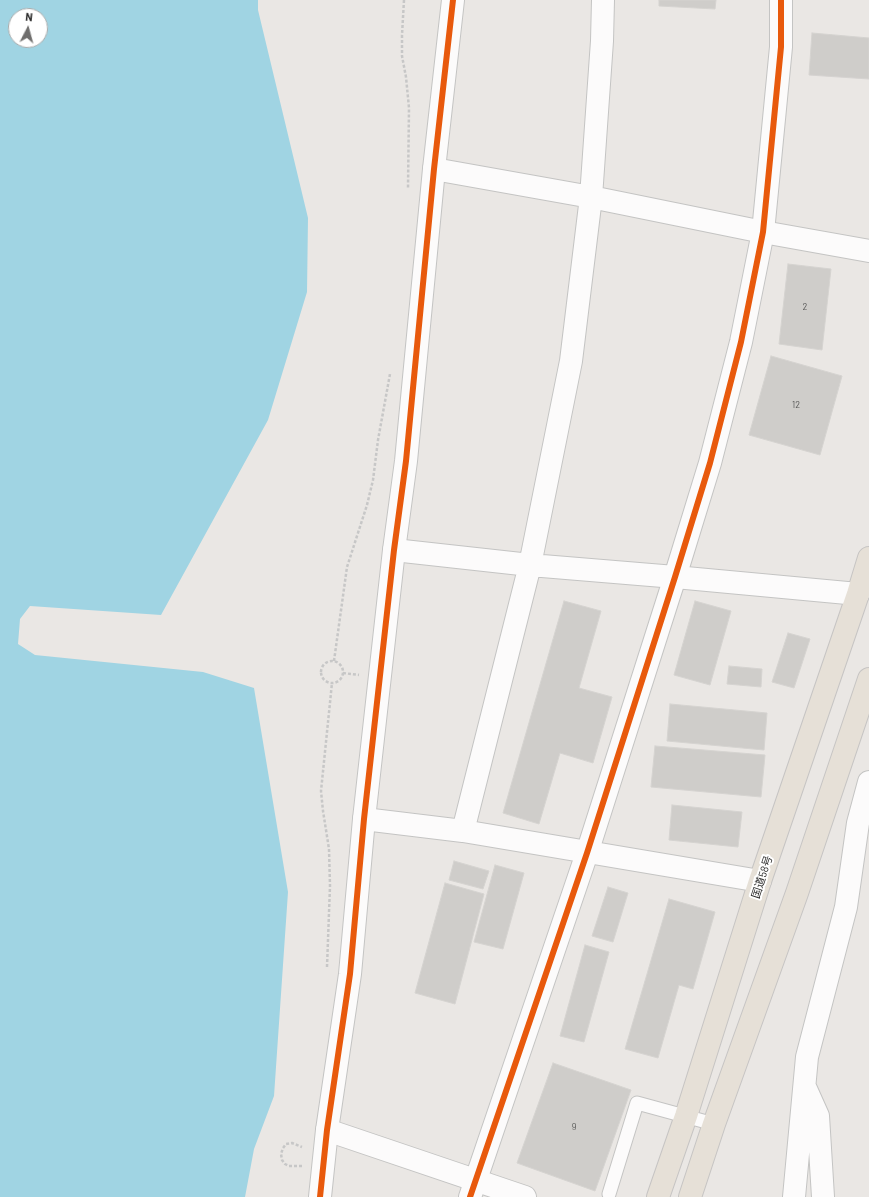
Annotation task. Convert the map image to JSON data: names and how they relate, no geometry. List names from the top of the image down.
{
  "streets": {
    "highway": ["国道58号"]
  },
  "house_numbers": ["2", "12", "9"],
  "north": "top"
}
